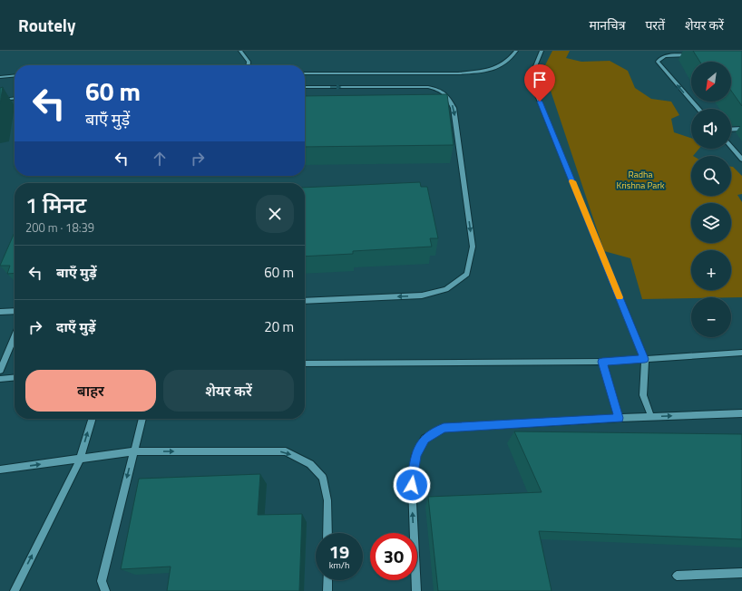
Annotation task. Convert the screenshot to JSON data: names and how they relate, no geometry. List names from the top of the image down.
{
  "parks": ["Radha Krishna Park"],
  "north": "bottom left",
  "page": {
    "header": "Routely",
    "nav": ["मानचित्र", "परतें", "शेयर करें"],
    "map_buttons": ["+", "−"],
    "turn": ["60 m", "बाएँ मुड़ें"],
    "heading": ["1 मिनट", "200 m · 18:39"],
    "list": [
      {
        "name": "बाएँ मुड़ें",
        "value": "60 m"
      },
      {
        "name": "दाएँ मुड़ें",
        "value": "20 m"
      }
    ],
    "buttons": ["बाहर", "शेयर करें"],
    "speed": "19 km/h",
    "limit": "30"
  }
}
